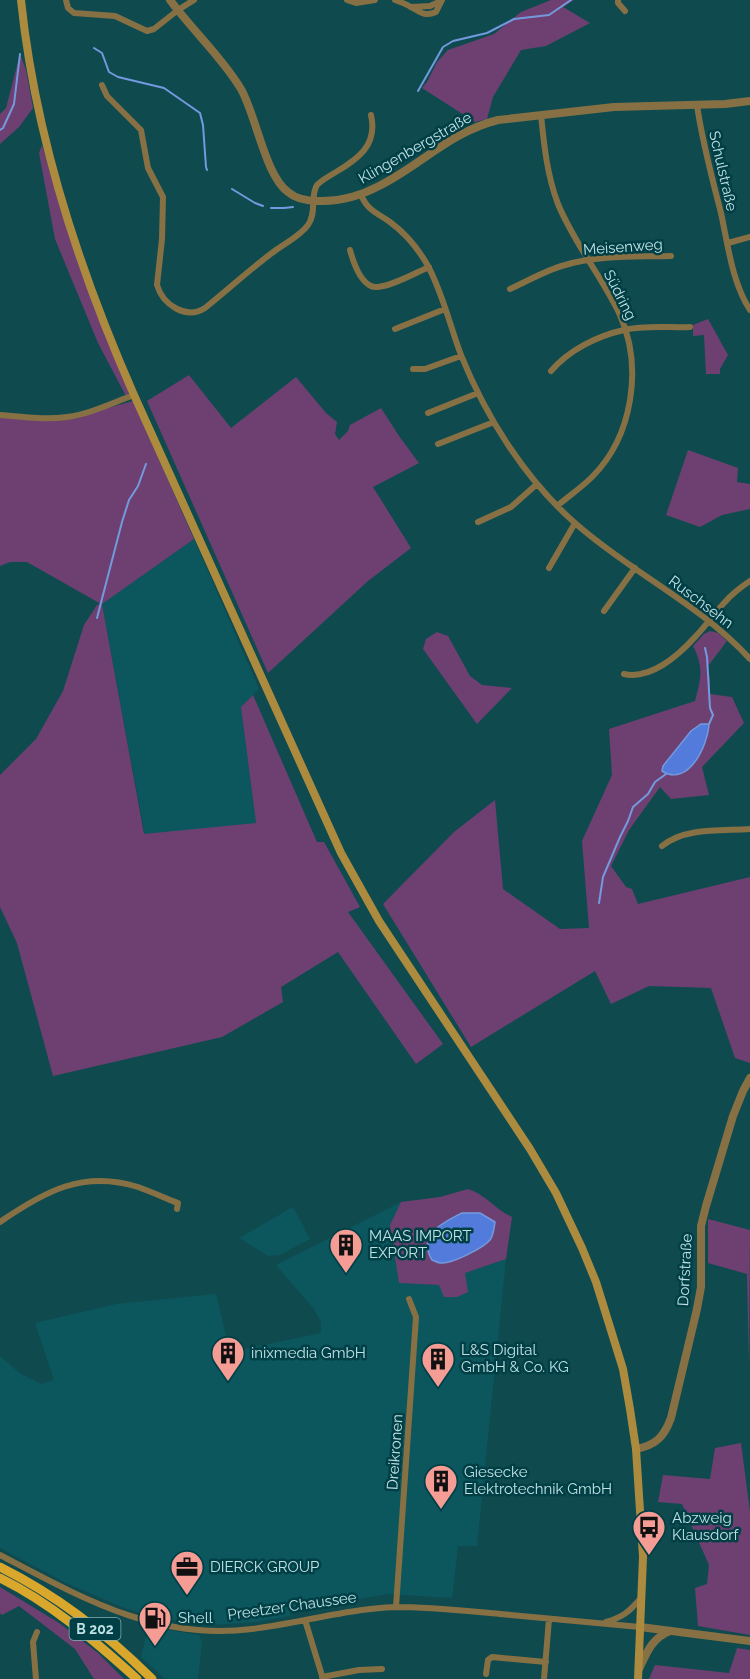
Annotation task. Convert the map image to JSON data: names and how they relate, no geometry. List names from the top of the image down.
{
  "streets": {
    "highway": ["B 202"],
    "street": [
      "Klingenbergstraße",
      "Schulstraße",
      "Meisenweg",
      "Südring",
      "Ruschsehn",
      "Dorfstraße",
      "Dreikronen",
      "Preetzer Chaussee"
    ]
  },
  "crossings": [
    ["Klingenbergstraße", "Schulstraße"],
    ["Klingenbergstraße", "Südring"],
    ["Meisenweg", "Südring"],
    ["Dreikronen", "Preetzer Chaussee"]
  ],
  "places": {
    "building": [
      "MAAS IMPORT EXPORT",
      "inixmedia GmbH",
      "L&S Digital GmbH & Co. KG",
      "Giesecke Elektrotechnik GmbH"
    ],
    "bus stop": ["Abzweig Klausdorf"],
    "office": ["DIERCK GROUP"],
    "fuel station": ["Shell"]
  }
}
